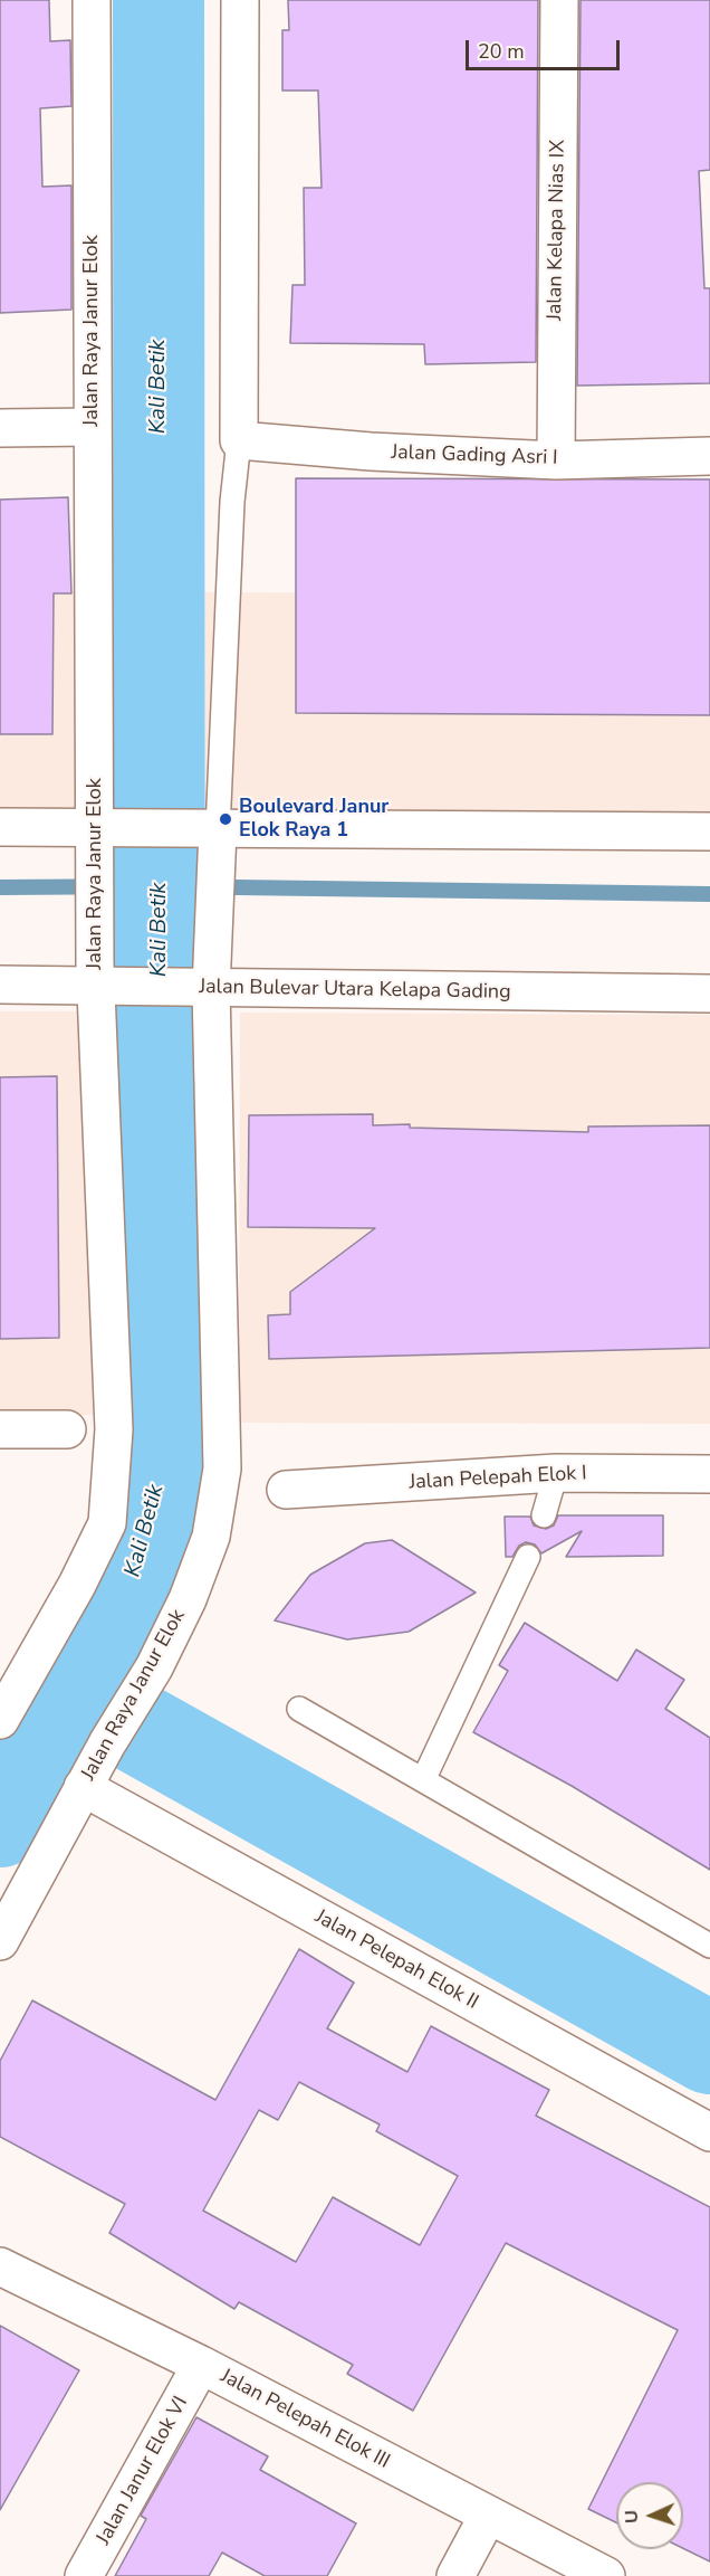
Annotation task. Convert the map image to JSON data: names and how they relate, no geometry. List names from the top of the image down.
{
  "streets": {
    "street": [
      "Jalan Kelapa Nias IX",
      "Jalan Raya Janur Elok",
      "Jalan Gading Asri I",
      "Jalan Bulevar Utara Kelapa Gading",
      "Jalan Pelepah Elok I",
      "Jalan Pelepah Elok II",
      "Jalan Pelepah Elok III",
      "Jalan Janur Elok VI"
    ]
  },
  "crossings": [
    ["Jalan Kelapa Nias IX", "Jalan Gading Asri I"],
    ["Jalan Raya Janur Elok", "Jalan Bulevar Utara Kelapa Gading"],
    ["Jalan Raya Janur Elok", "Jalan Pelepah Elok II"],
    ["Jalan Pelepah Elok III", "Jalan Janur Elok VI"]
  ],
  "water": ["Kali Betik"],
  "places": ["Boulevard Janur Elok Raya 1"],
  "scale_bar": "20 m",
  "north": "left"
}
